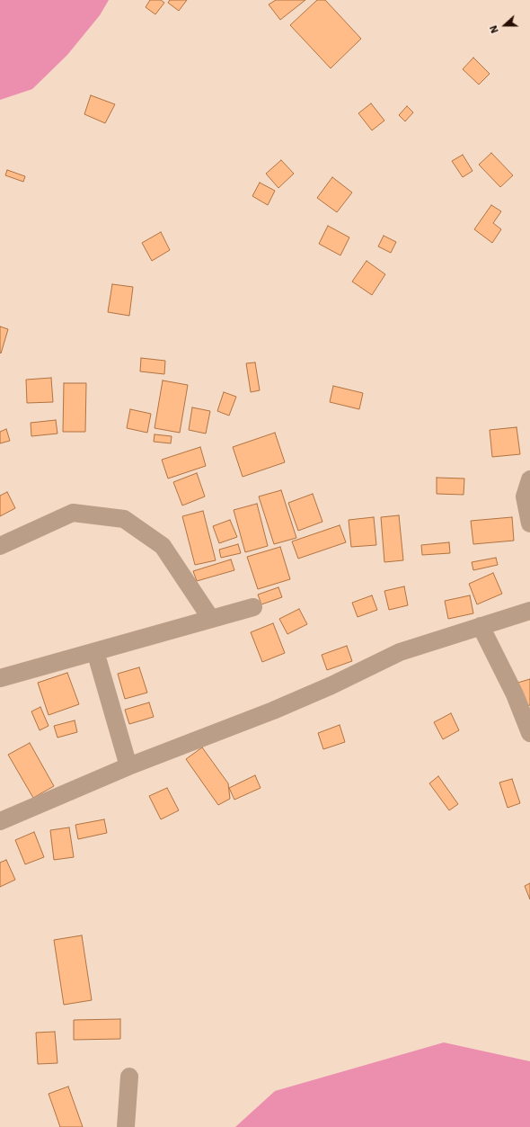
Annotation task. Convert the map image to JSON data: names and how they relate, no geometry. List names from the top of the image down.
{
  "north": "left"
}
